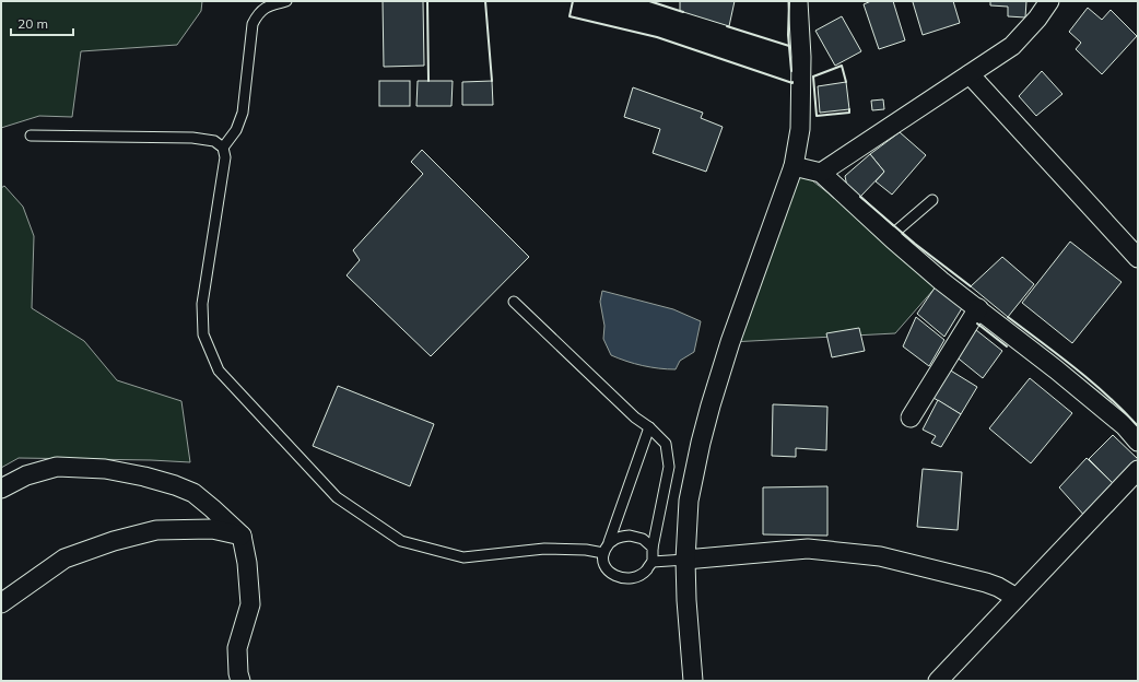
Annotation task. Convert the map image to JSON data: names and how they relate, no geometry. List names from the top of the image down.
{
  "scale_bar": "20 m"
}
